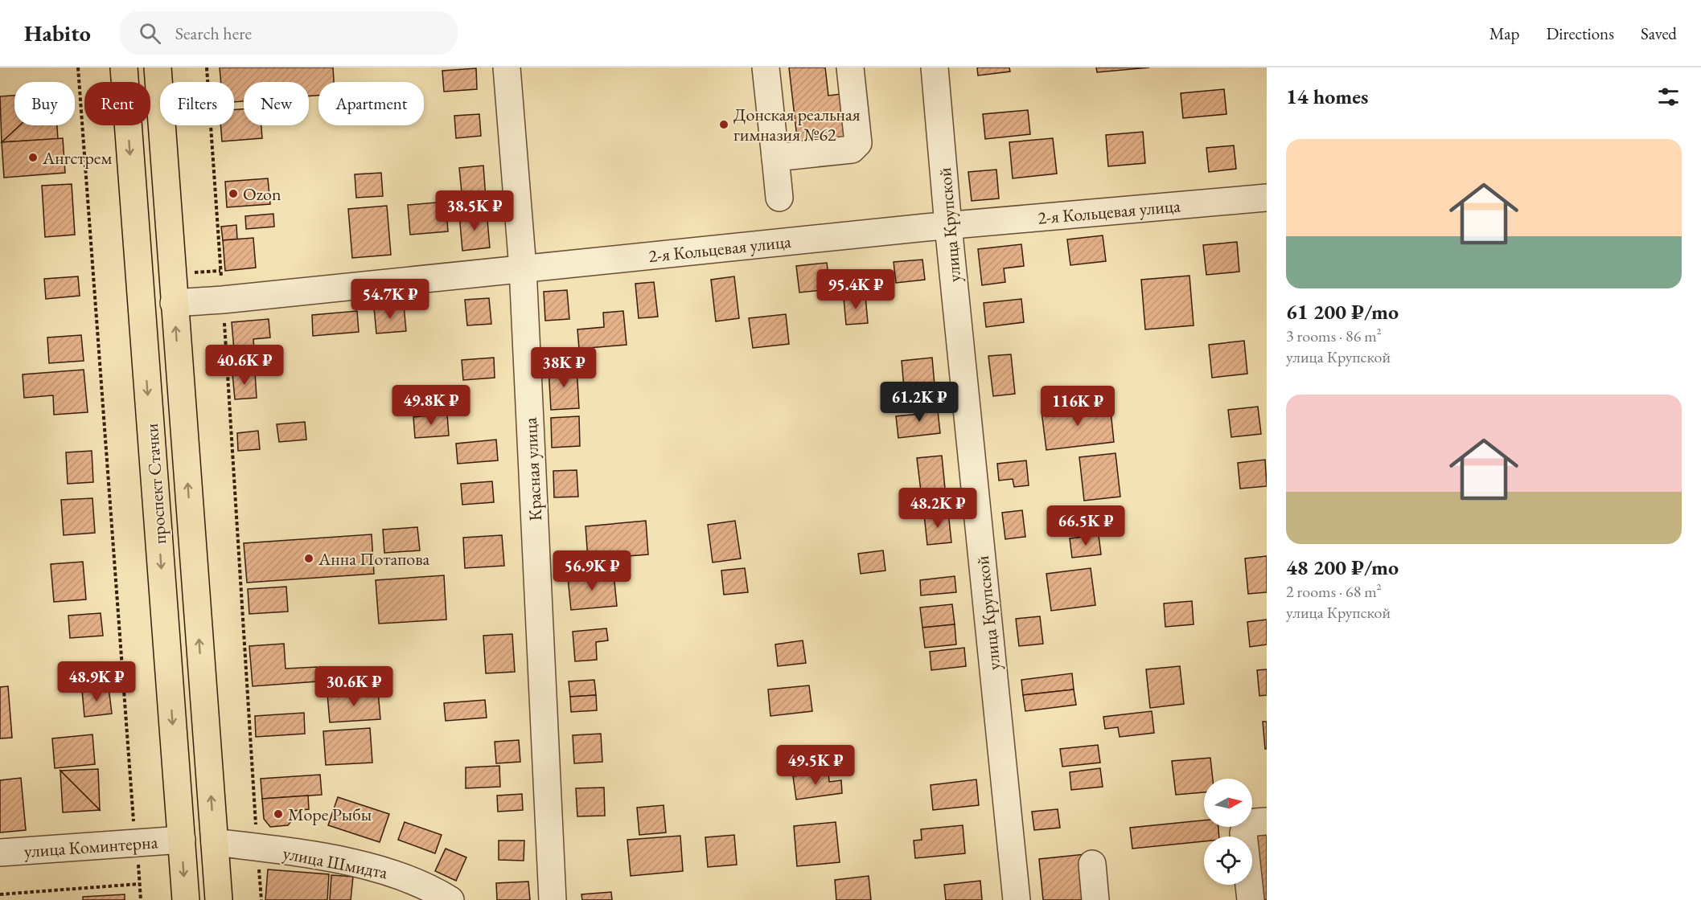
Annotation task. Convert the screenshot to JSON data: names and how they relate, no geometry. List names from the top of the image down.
{
  "streets": {
    "main road": ["проспект Стачки"],
    "street": [
      "2-я Кольцевая улица",
      "улица Крупской",
      "Красная улица",
      "улица Коминтерна",
      "улица Шмидта"
    ]
  },
  "crossings": [
    ["2-я Кольцевая улица", "улица Крупской"],
    ["2-я Кольцевая улица", "Красная улица"],
    ["2-я Кольцевая улица", "проспект Стачки"],
    ["проспект Стачки", "улица Коминтерна"],
    ["проспект Стачки", "улица Шмидта"]
  ],
  "places": [
    "Донская реальная гимназия №62",
    "Ангстрем",
    "Ozon",
    "Анна Потапова",
    "Море Рыбы"
  ],
  "north": "right",
  "page": {
    "header": "Habito",
    "search": "Search here",
    "nav": ["Map", "Directions", "Saved"],
    "heading": "14 homes",
    "chip": [
      "Buy",
      "Rent",
      "Filters",
      "New",
      "Apartment"
    ],
    "list": [
      {
        "name": "61 200 ₽/mo",
        "note": "3 rooms · 86 m² · улица Крупской"
      },
      {
        "name": "48 200 ₽/mo",
        "note": "2 rooms · 68 m² · улица Крупской"
      }
    ],
    "price": [
      "38.5K ₽",
      "95.4K ₽",
      "54.7K ₽",
      "40.6K ₽",
      "38K ₽",
      "61.2K ₽",
      "49.8K ₽",
      "116K ₽",
      "48.2K ₽",
      "66.5K ₽",
      "56.9K ₽",
      "48.9K ₽",
      "30.6K ₽",
      "49.5K ₽"
    ]
  }
}
